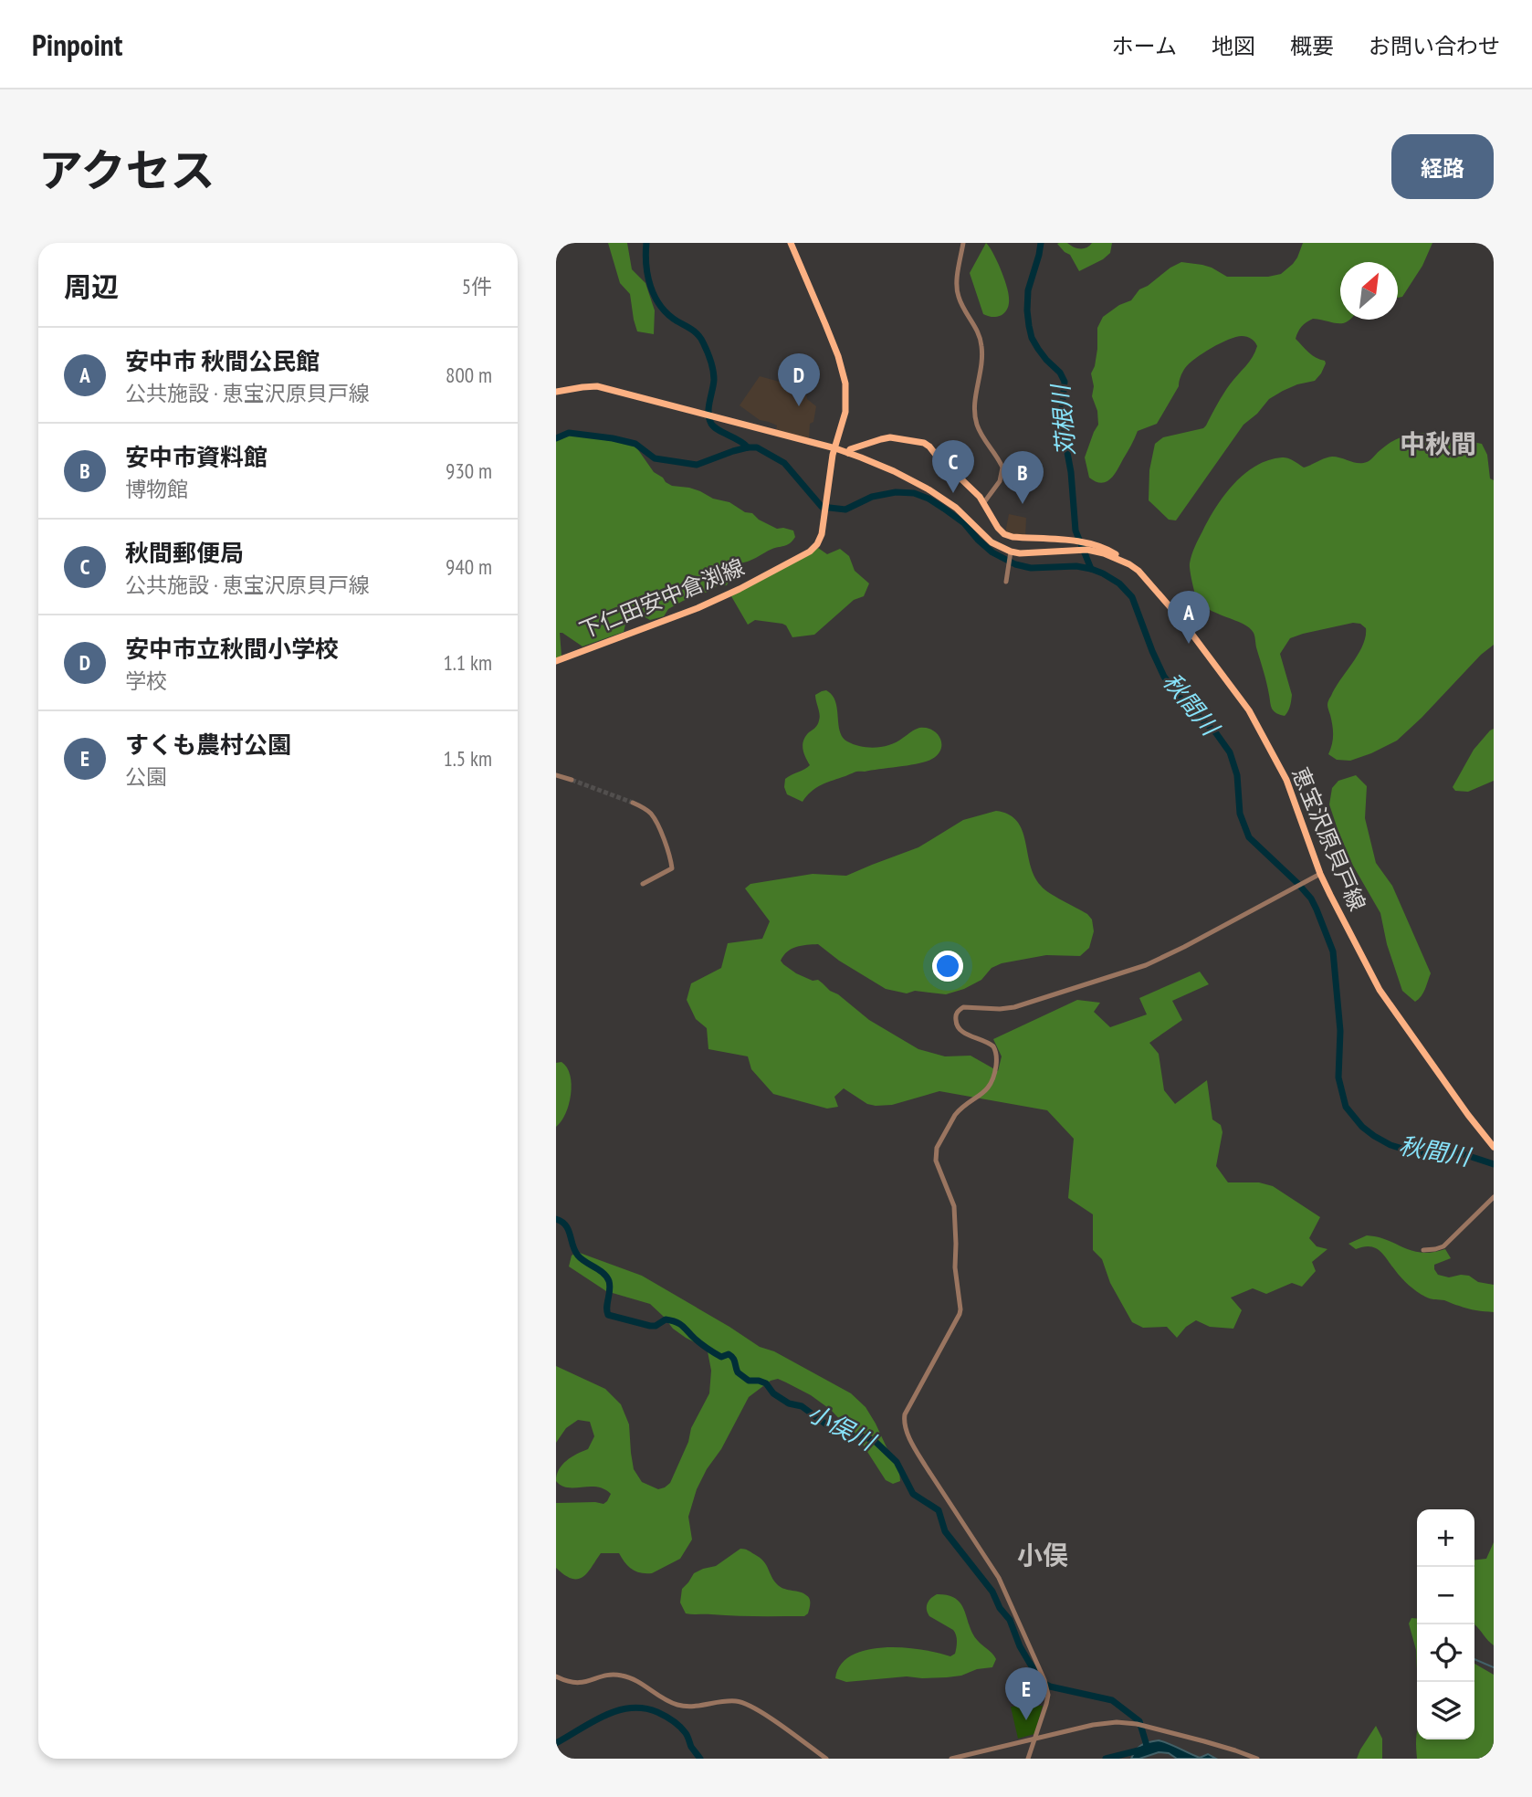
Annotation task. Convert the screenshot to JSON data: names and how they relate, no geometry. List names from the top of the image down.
{
  "streets": {
    "main road": ["下仁田安中倉渕線", "恵宝沢原貝戸線"]
  },
  "districts": ["中秋間", "小俣"],
  "water": ["苅根川", "秋間川", "小俣川"],
  "north": "top right",
  "page": {
    "header": "Pinpoint",
    "nav": [
      "ホーム",
      "地図",
      "概要",
      "お問い合わせ"
    ],
    "title": "アクセス",
    "buttons": "経路",
    "heading": ["周辺", "5件"],
    "list": [
      {
        "mark": "A",
        "name": "安中市 秋間公民館",
        "note": "公共施設 · 恵宝沢原貝戸線",
        "value": "800 m"
      },
      {
        "mark": "B",
        "name": "安中市資料館",
        "note": "博物館",
        "value": "930 m"
      },
      {
        "mark": "C",
        "name": "秋間郵便局",
        "note": "公共施設 · 恵宝沢原貝戸線",
        "value": "940 m"
      },
      {
        "mark": "D",
        "name": "安中市立秋間小学校",
        "note": "学校",
        "value": "1.1 km"
      },
      {
        "mark": "E",
        "name": "すくも農村公園",
        "note": "公園",
        "value": "1.5 km"
      }
    ],
    "pins": [
      "D",
      "C",
      "B",
      "A",
      "E"
    ],
    "map_buttons": ["+", "−"]
  }
}
